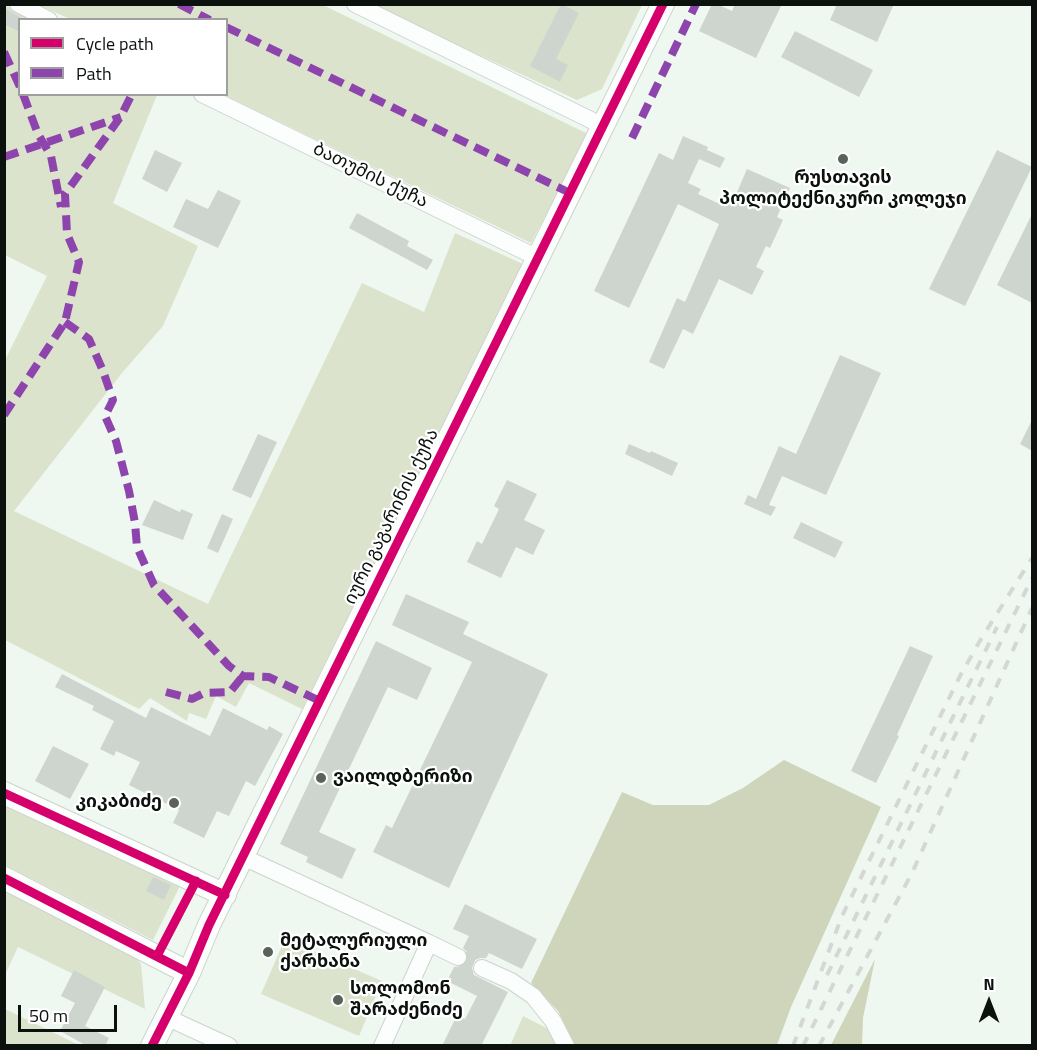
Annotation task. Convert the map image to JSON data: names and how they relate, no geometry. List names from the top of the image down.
{
  "streets": {
    "street": ["ბათუმის ქუჩა", "იური გაგარინის ქუჩა"]
  },
  "crossings": [
    ["ბათუმის ქუჩა", "იური გაგარინის ქუჩა"]
  ],
  "places": [
    "რუსთავის პოლიტექნიკური კოლეჯი",
    "ვაილდბერიზი",
    "კიკაბიძე",
    "მეტალურიული ქარხანა",
    "სოლომონ შარაძენიძე"
  ],
  "legend": ["Cycle path", "Path"],
  "scale_bar": "50 m",
  "north": "top"
}
